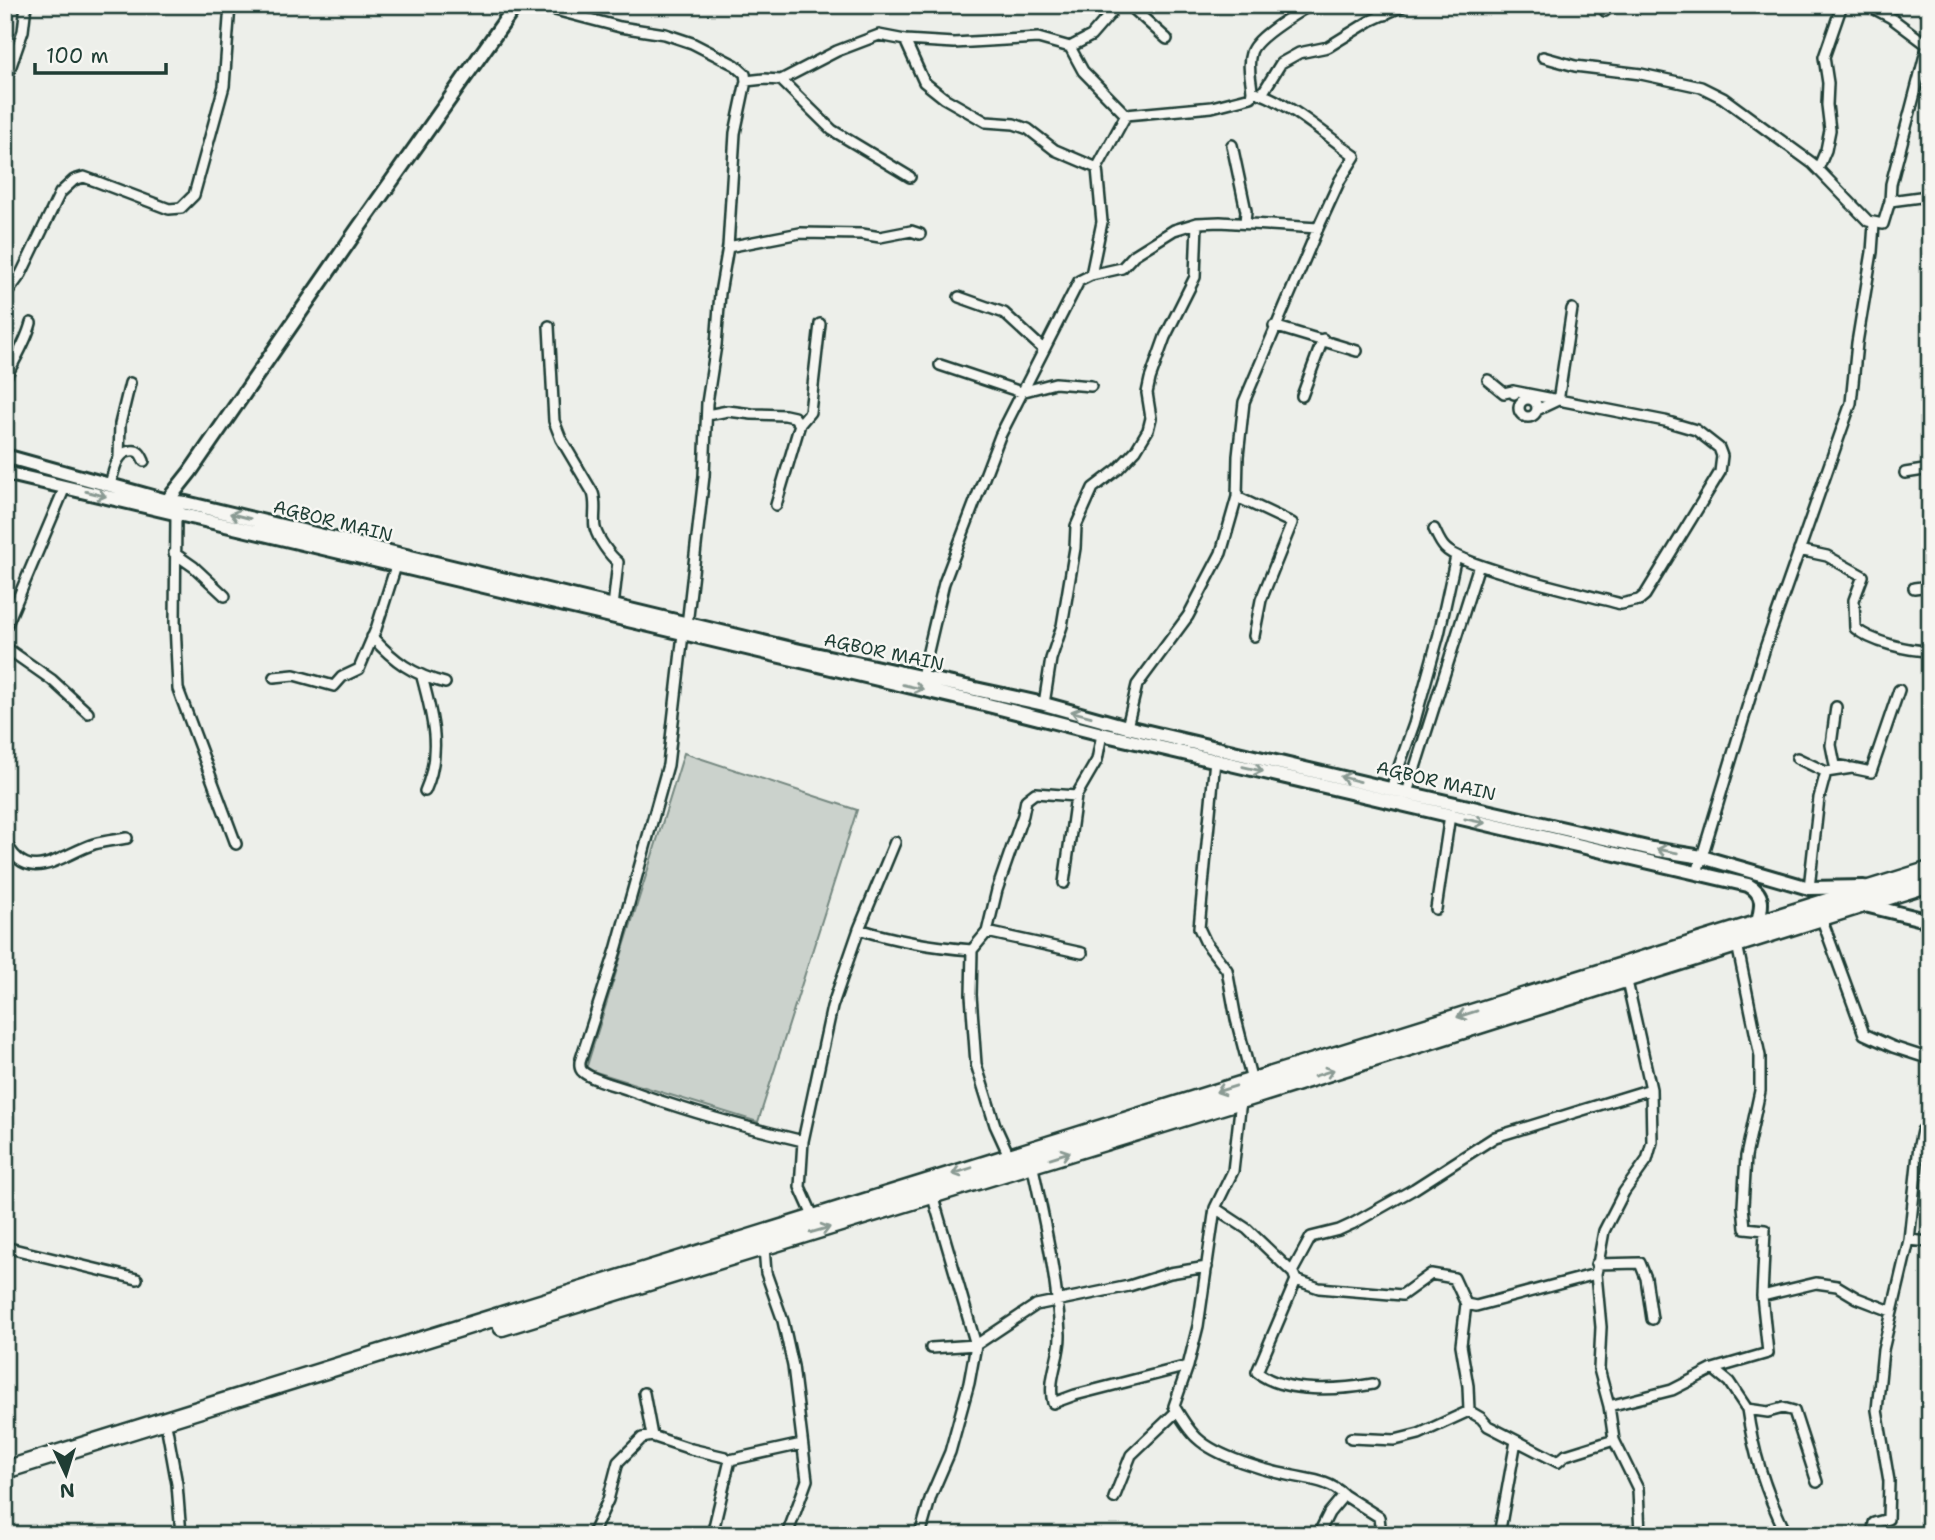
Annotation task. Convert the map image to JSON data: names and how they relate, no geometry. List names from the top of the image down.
{
  "streets": {
    "main road": ["AGBOR MAIN"]
  },
  "scale_bar": "100 m",
  "north": "bottom"
}
